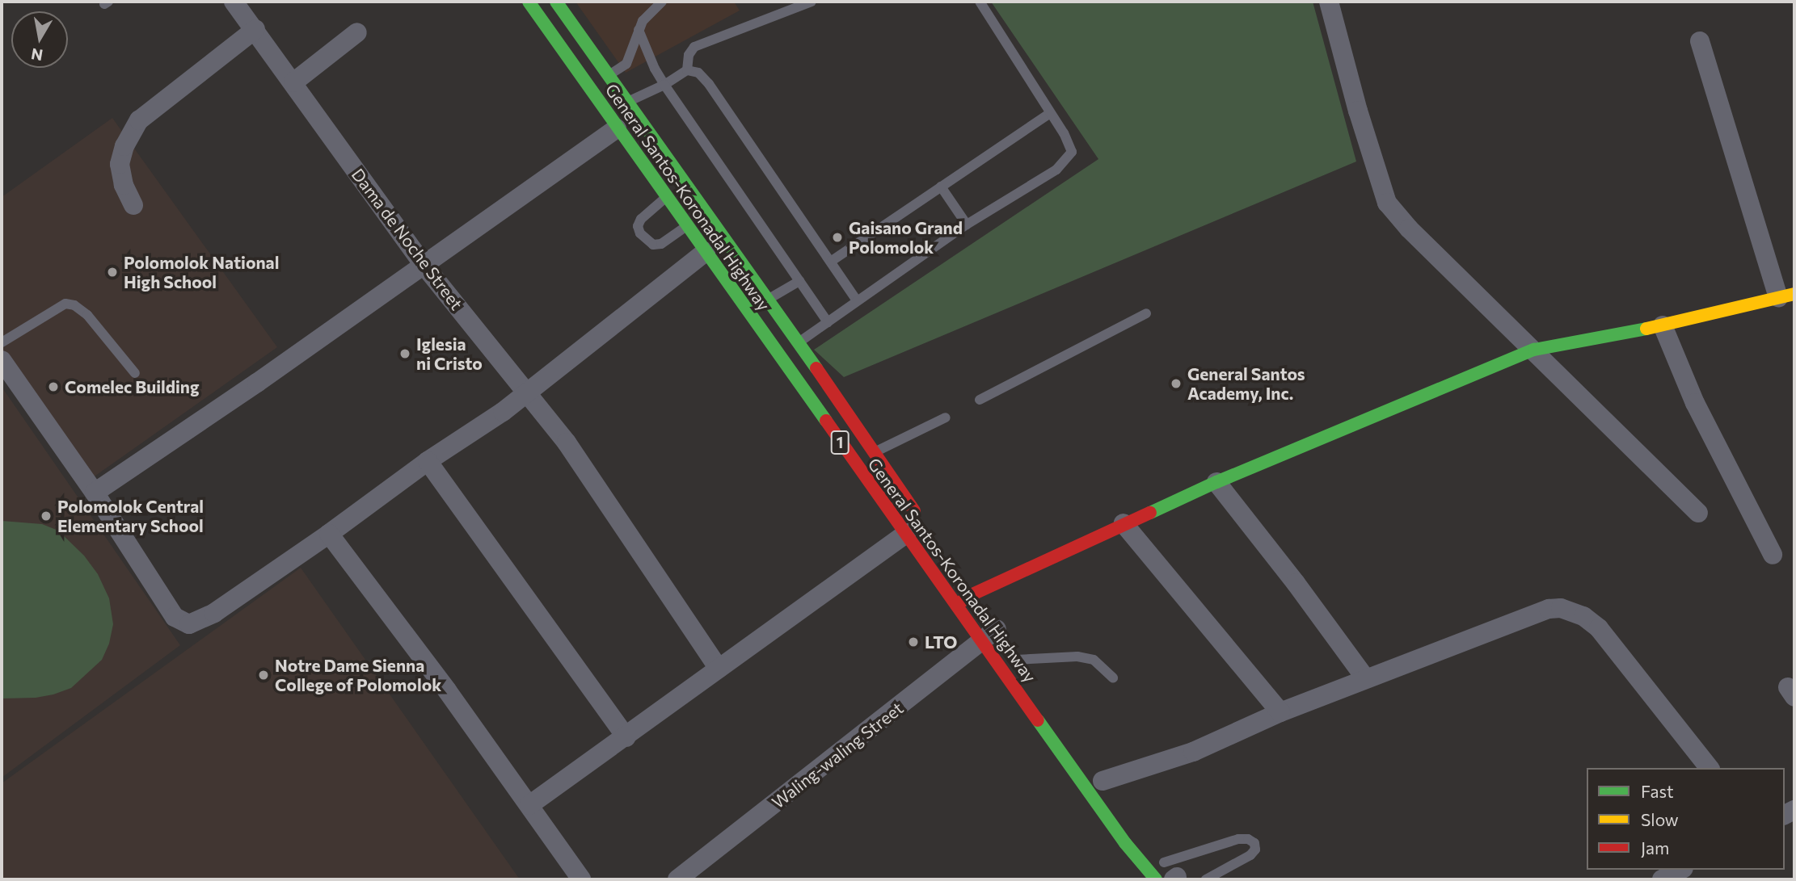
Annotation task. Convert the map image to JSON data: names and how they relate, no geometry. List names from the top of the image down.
{
  "streets": {
    "main road": ["General Santos-Koronadal Highway", "1"],
    "street": ["Dama de Noche Street", "Waling-waling Street"]
  },
  "crossings": [
    ["General Santos-Koronadal Highway", "Waling-waling Street"]
  ],
  "places": [
    "Gaisano Grand Polomolok",
    "Polomolok National High School",
    "Iglesia ni Cristo",
    "General Santos Academy, Inc.",
    "Comelec Building",
    "Polomolok Central Elementary School",
    "LTO",
    "Notre Dame Sienna College of Polomolok"
  ],
  "legend": ["Fast", "Slow", "Jam"],
  "north": "bottom"
}
